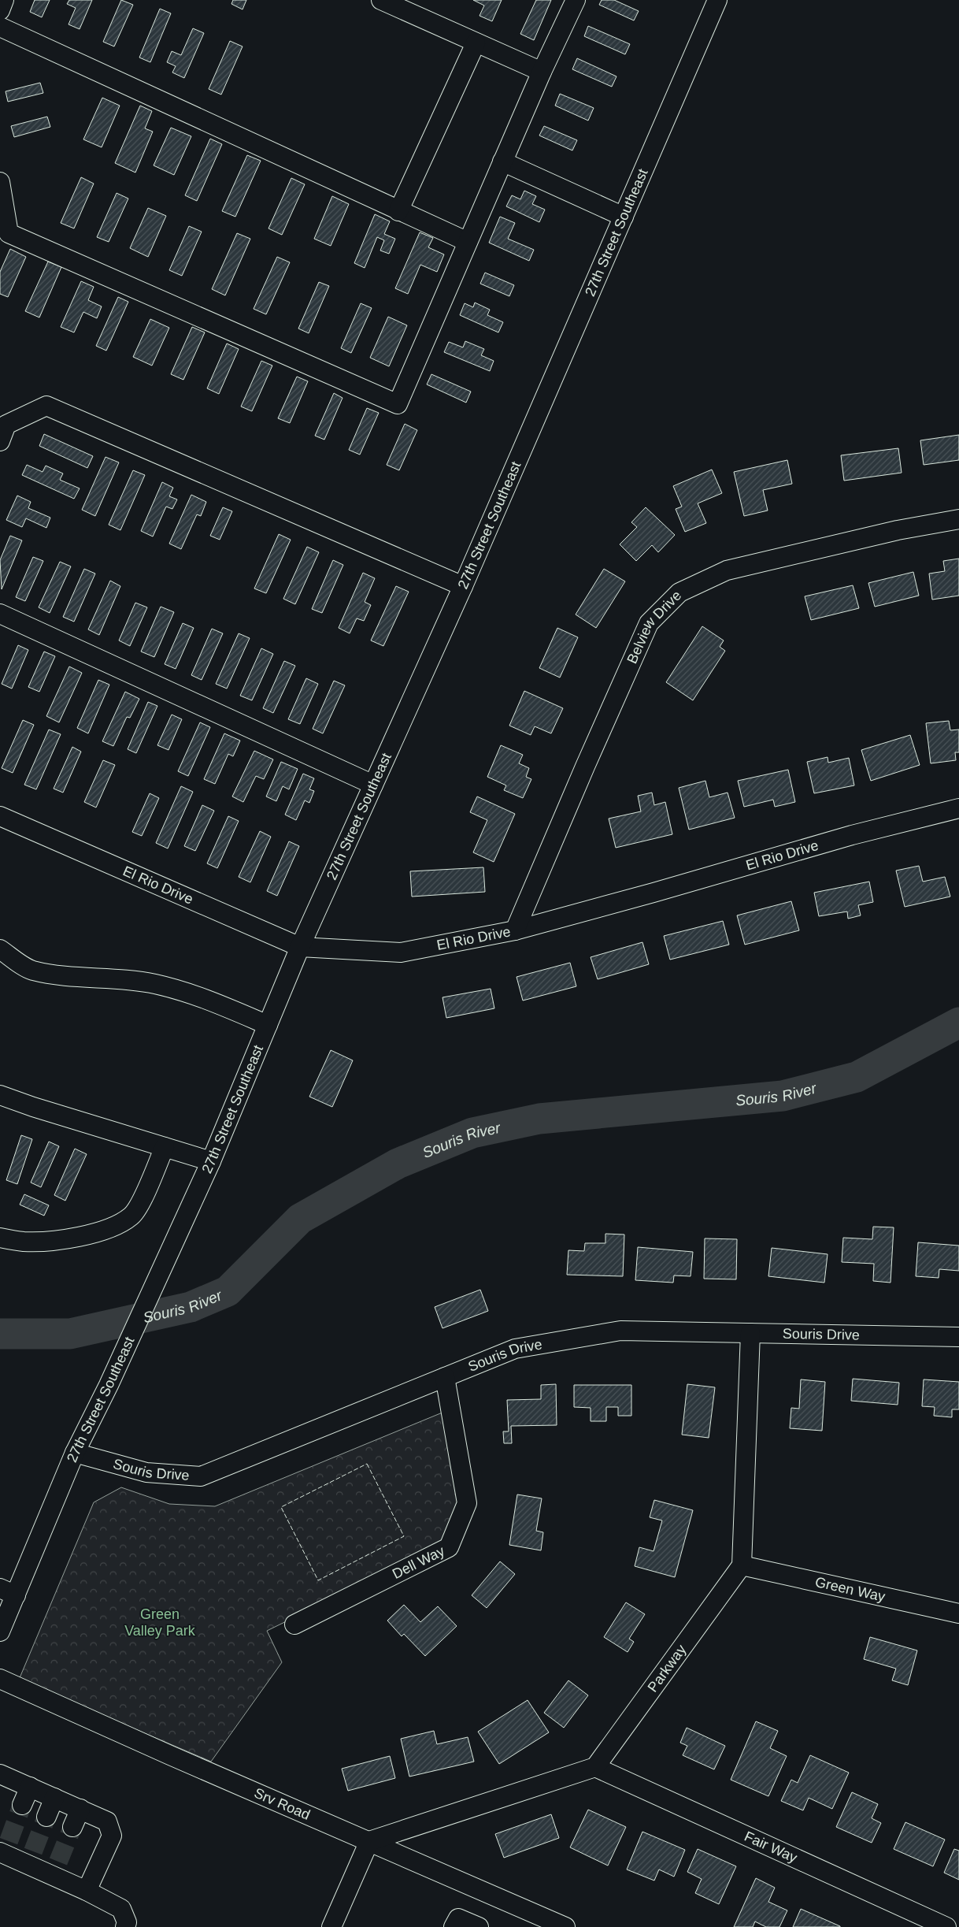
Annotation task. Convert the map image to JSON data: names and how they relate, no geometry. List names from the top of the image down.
{
  "streets": {
    "street": [
      "27th Street Southeast",
      "Belview Drive",
      "El Rio Drive",
      "Souris Drive",
      "Dell Way",
      "Green Way",
      "Parkway",
      "Srv Road",
      "Fair Way"
    ]
  },
  "crossings": [
    ["27th Street Southeast", "El Rio Drive"],
    ["27th Street Southeast", "Souris Drive"],
    ["Belview Drive", "El Rio Drive"],
    ["Souris Drive", "Dell Way"],
    ["Green Way", "Parkway"],
    ["Parkway", "Fair Way"]
  ],
  "water": ["Souris River"],
  "parks": ["Green Valley Park"]
}
